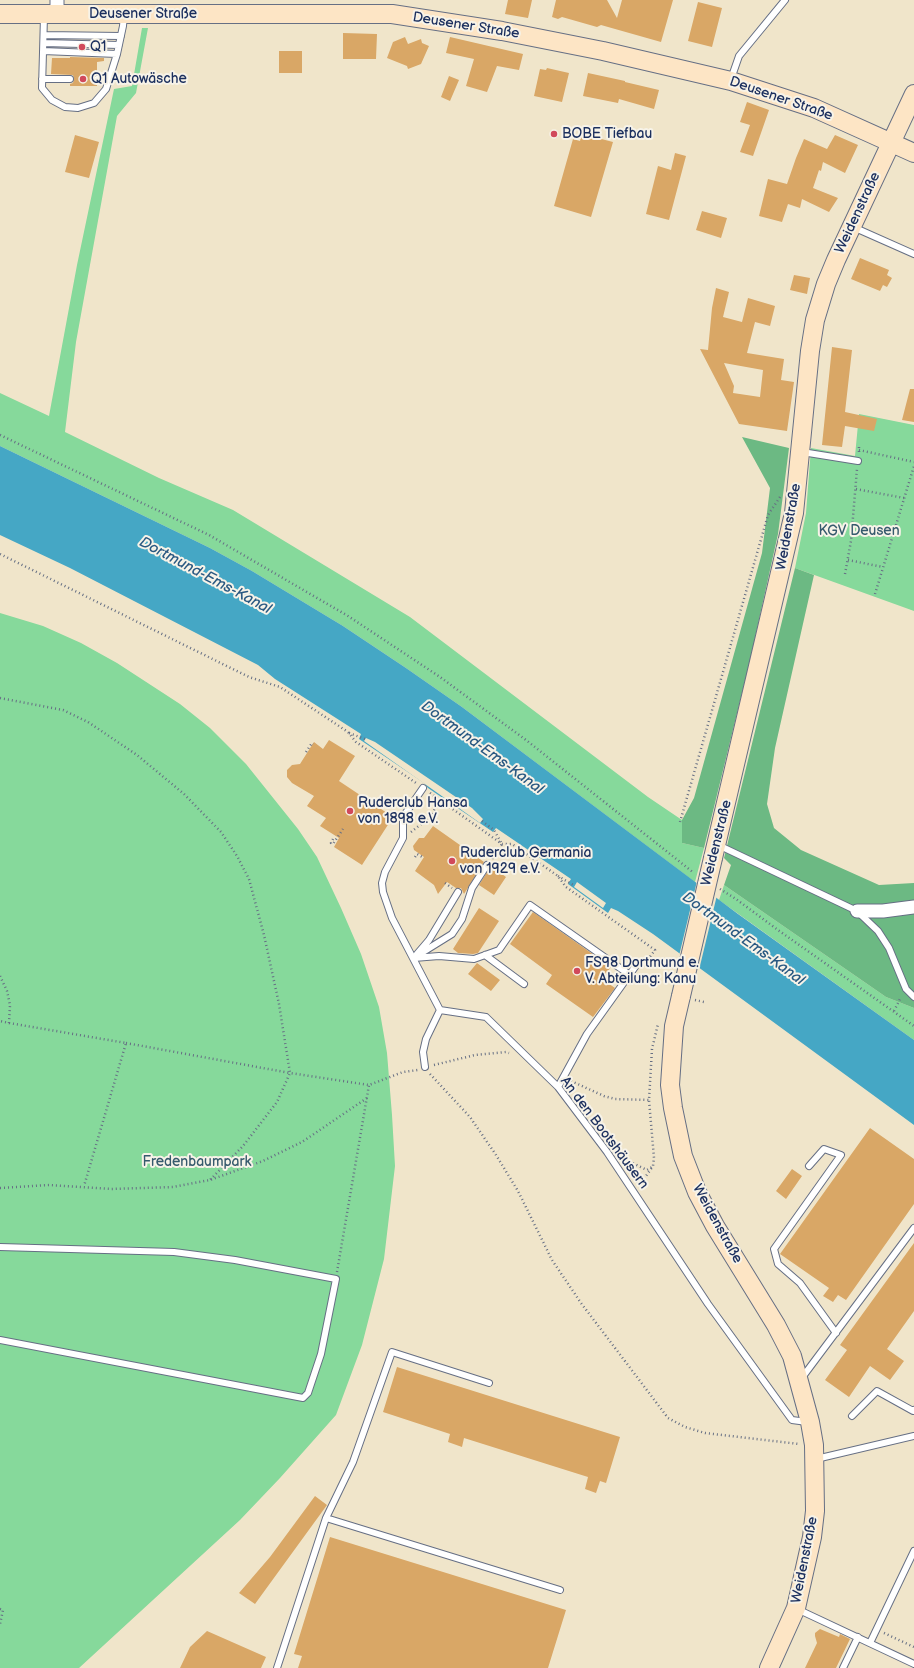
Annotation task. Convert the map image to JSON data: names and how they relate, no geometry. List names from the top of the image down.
{
  "streets": {
    "street": ["Deusener Straße", "Weidenstraße"],
    "lane": ["An den Bootshäusern"]
  },
  "crossings": [
    ["Deusener Straße", "Weidenstraße"],
    ["Weidenstraße", "An den Bootshäusern"]
  ],
  "water": ["Dortmund-Ems-Kanal"],
  "parks": ["KGV Deusen", "Fredenbaumpark"],
  "places": [
    "Q1",
    "Q1 Autowäsche",
    "BOBE Tiefbau",
    "Ruderclub Hansa von 1898 e.V.",
    "Ruderclub Germania von 1929 e.V.",
    "FS98 Dortmund e. V. Abteilung: Kanu"
  ]
}
